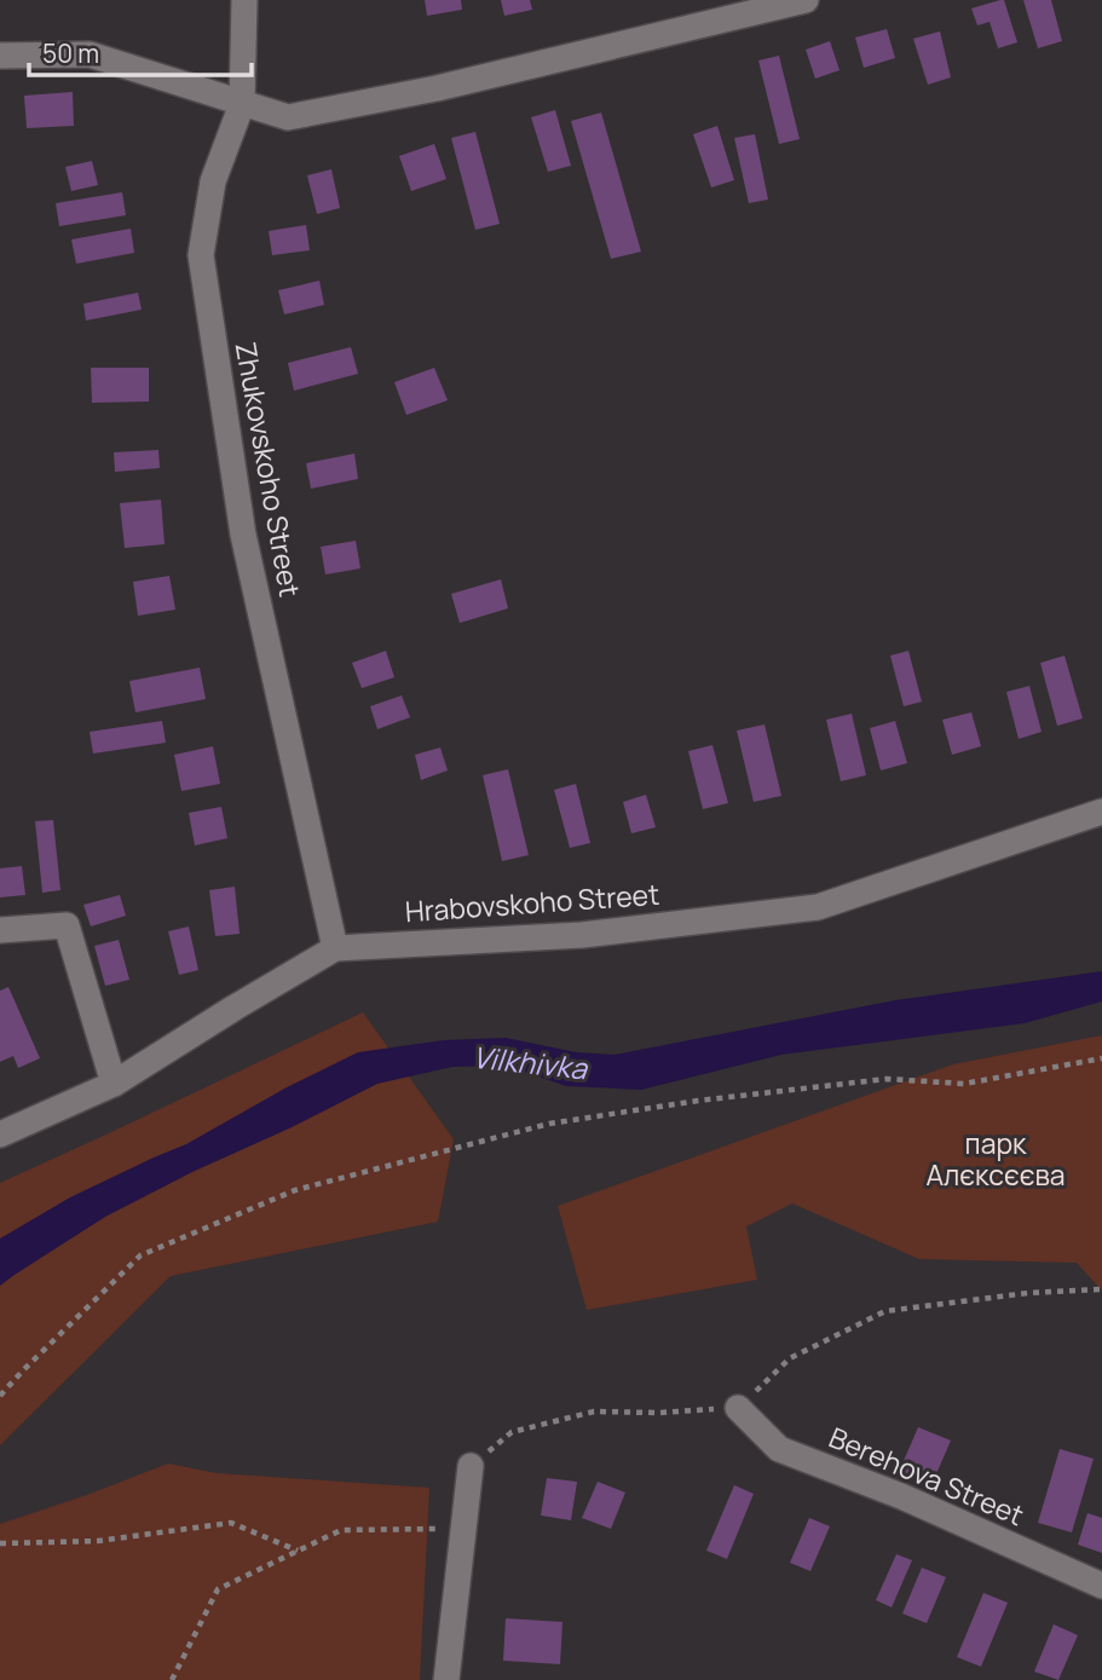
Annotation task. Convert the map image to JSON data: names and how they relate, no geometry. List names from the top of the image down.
{
  "streets": {
    "street": ["Zhukovskoho Street", "Hrabovskoho Street", "Berehova Street"]
  },
  "crossings": [
    ["Zhukovskoho Street", "Hrabovskoho Street"]
  ],
  "water": ["Vilkhivka"],
  "parks": ["парк Алєксєєва"],
  "scale_bar": "50 m"
}
